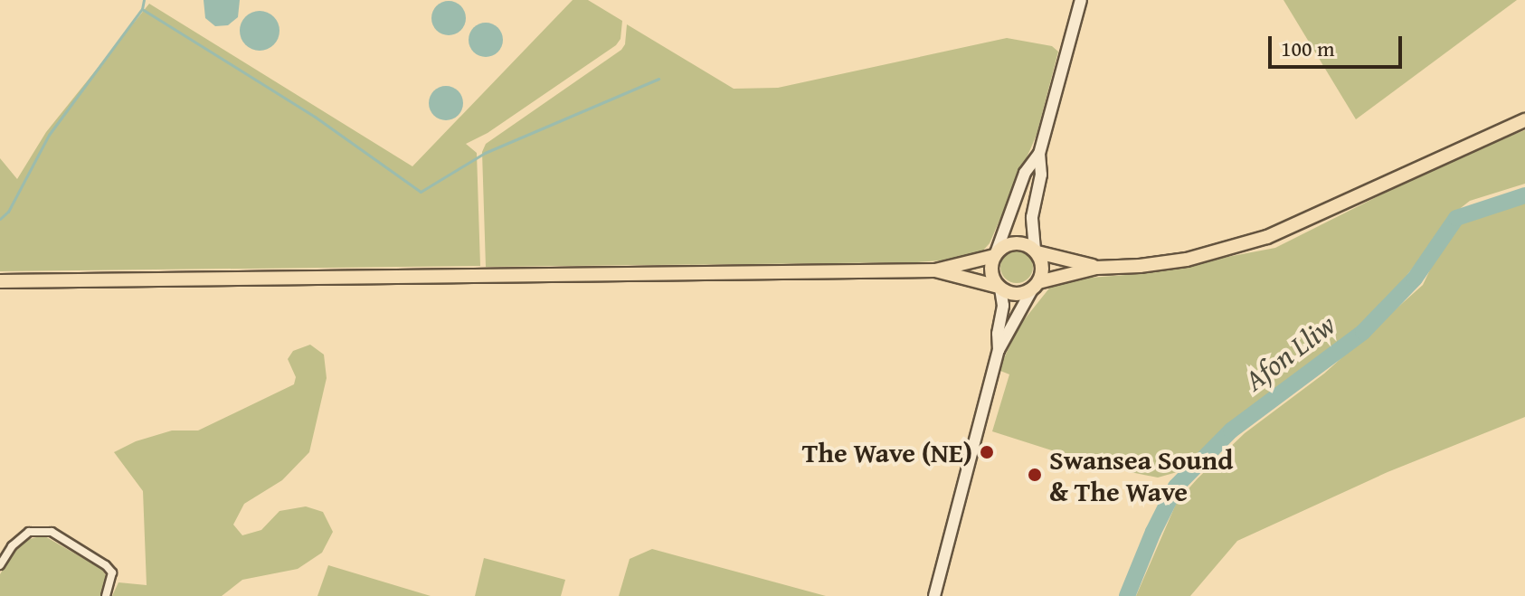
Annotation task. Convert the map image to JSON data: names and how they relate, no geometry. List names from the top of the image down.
{
  "water": ["Afon Lliw"],
  "places": ["The Wave (NE)", "Swansea Sound & The Wave"],
  "scale_bar": "100 m"
}
